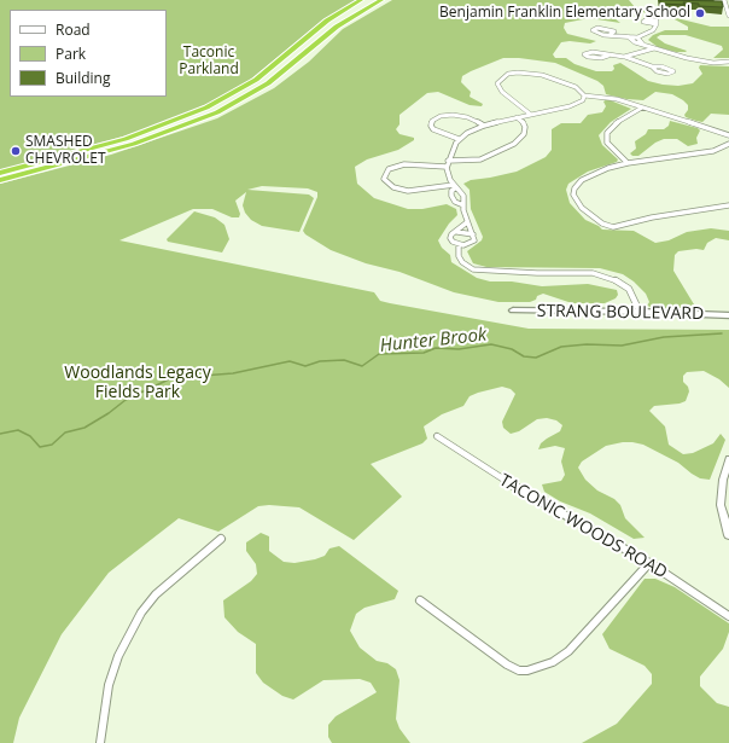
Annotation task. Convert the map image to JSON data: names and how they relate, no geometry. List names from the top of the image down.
{
  "streets": {
    "street": ["STRANG BOULEVARD", "TACONIC WOODS ROAD"]
  },
  "water": ["Hunter Brook"],
  "parks": ["Taconic Parkland", "Woodlands Legacy Fields Park"],
  "places": ["Benjamin Franklin Elementary School", "SMASHED CHEVROLET"],
  "legend": ["Road", "Park", "Building"]
}
